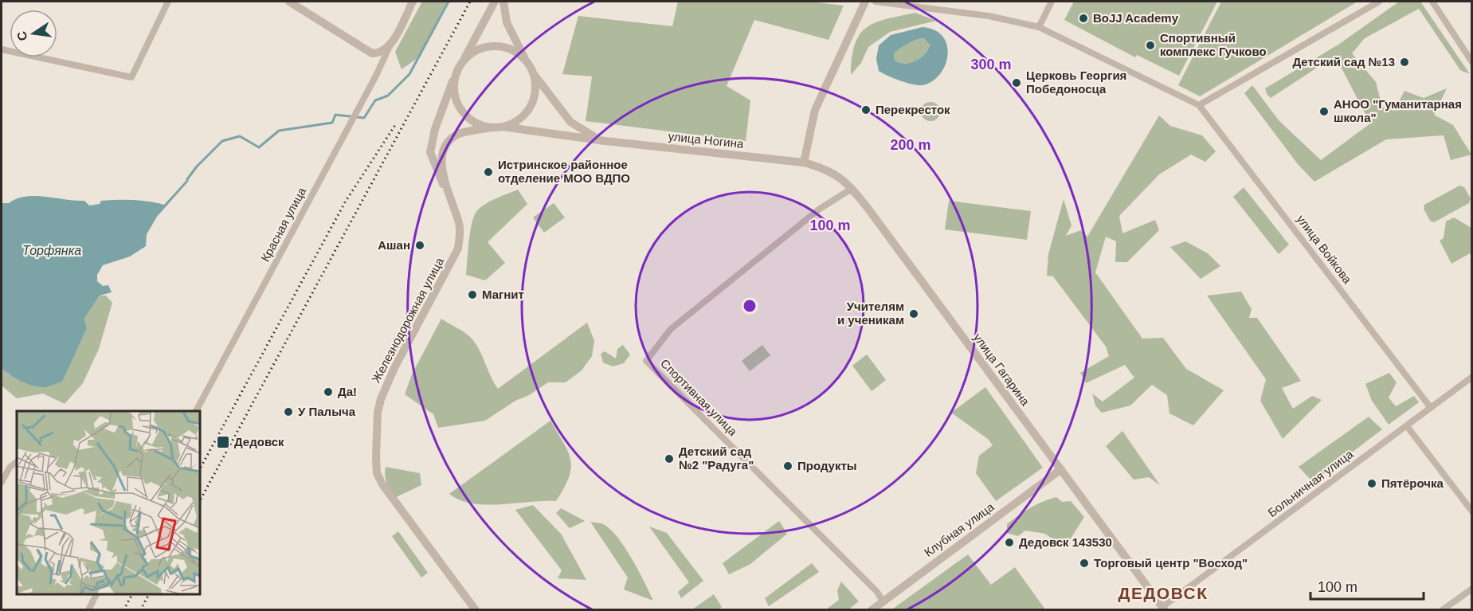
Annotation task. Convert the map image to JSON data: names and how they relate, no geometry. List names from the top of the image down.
{
  "streets": {
    "street": [
      "улица Ногина",
      "Красная улица",
      "улица Войкова",
      "Железнодорожная улица",
      "улица Гагарина",
      "Спортивная улица",
      "Больничная улица",
      "Клубная улица"
    ]
  },
  "crossings": [
    ["улица Ногина", "Железнодорожная улица"],
    ["улица Ногина", "улица Гагарина"],
    ["улица Войкова", "Больничная улица"],
    ["улица Гагарина", "Спортивная улица"],
    ["улица Гагарина", "Больничная улица"],
    ["улица Гагарина", "Клубная улица"],
    ["Спортивная улица", "Клубная улица"]
  ],
  "districts": ["ДЕДОВСК"],
  "water": ["Торфянка"],
  "places": {
    "other": [
      "BoJJ Academy",
      "Спортивный комплекс Гучково",
      "Детский сад №13",
      "Церковь Георгия Победоносца",
      "Перекресток",
      "АНОО \"Гуманитарная школа\"",
      "Истринское районное отделение МОО ВДПО",
      "Ашан",
      "Магнит",
      "Учителям и ученикам",
      "Да!",
      "У Палыча",
      "Детский сад №2 \"Радуга\"",
      "Продукты",
      "Пятёрочка",
      "Дедовск 143530",
      "Торговый центр \"Восход\""
    ],
    "transit": ["Дедовск"]
  },
  "scale_bar": "100 m",
  "north": "left",
  "rings": ["300 m", "200 m", "100 m"]
}
